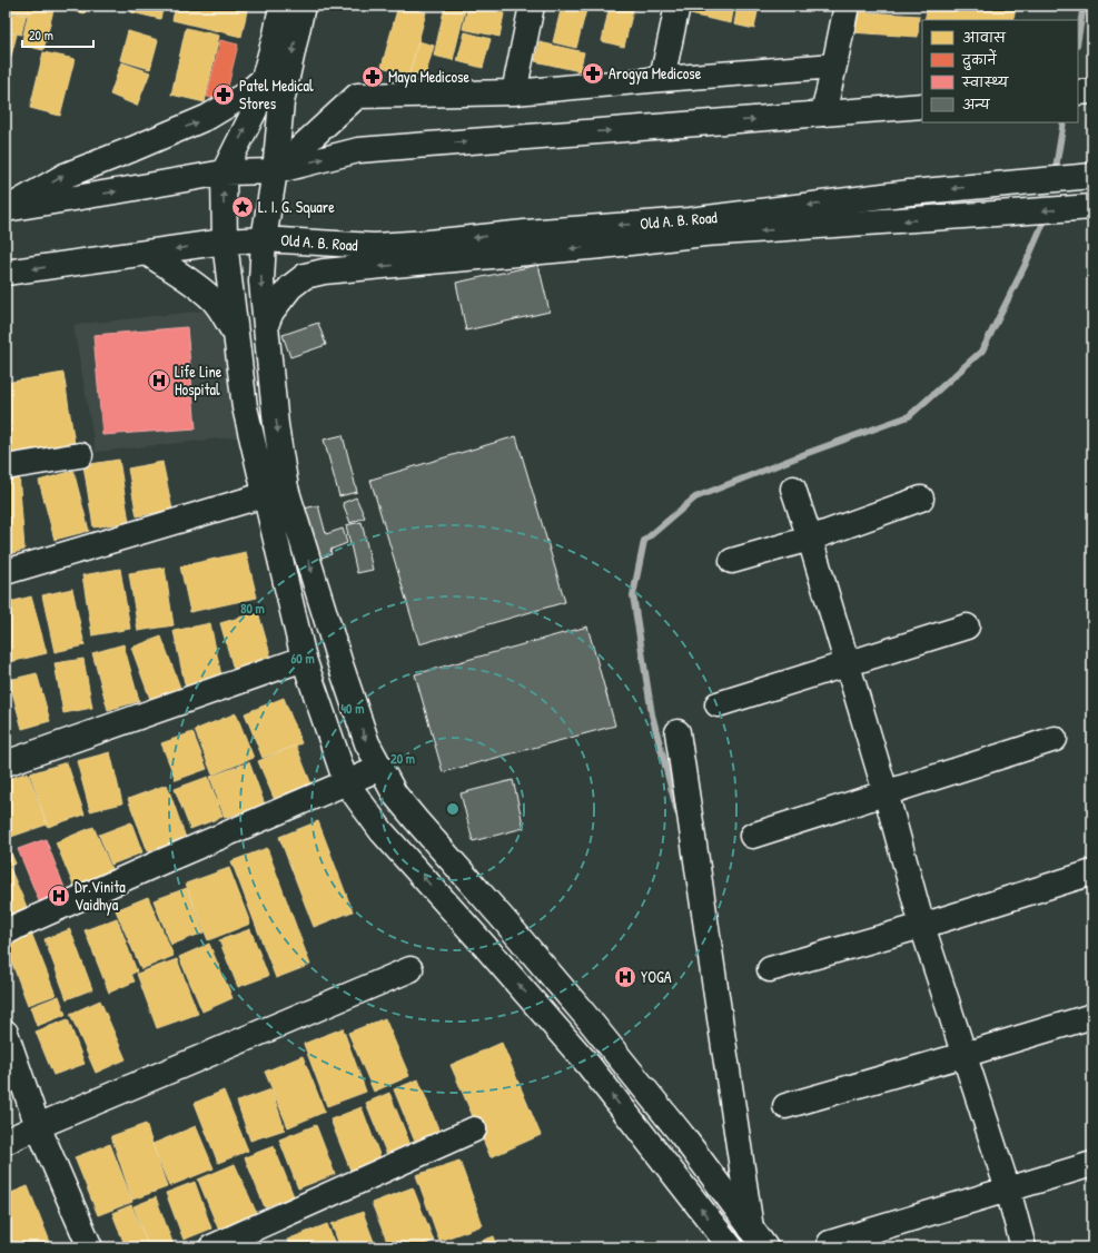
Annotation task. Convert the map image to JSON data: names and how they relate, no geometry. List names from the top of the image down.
{
  "streets": {
    "street": ["Old A. B. Road"]
  },
  "places": {
    "pharmacy": ["Arogya Medicose", "Maya Medicose", "Patel Medical Stores"],
    "place": ["L. I. G. Square"],
    "hospital": ["Life Line Hospital", "Dr.Vinita Vaidhya", "YOGA"]
  },
  "legend": [
    "आवास",
    "दुकानें",
    "स्वास्थ्य",
    "अन्य"
  ],
  "scale_bar": "20 m",
  "rings": [
    "80 m",
    "60 m",
    "40 m",
    "20 m"
  ]
}
